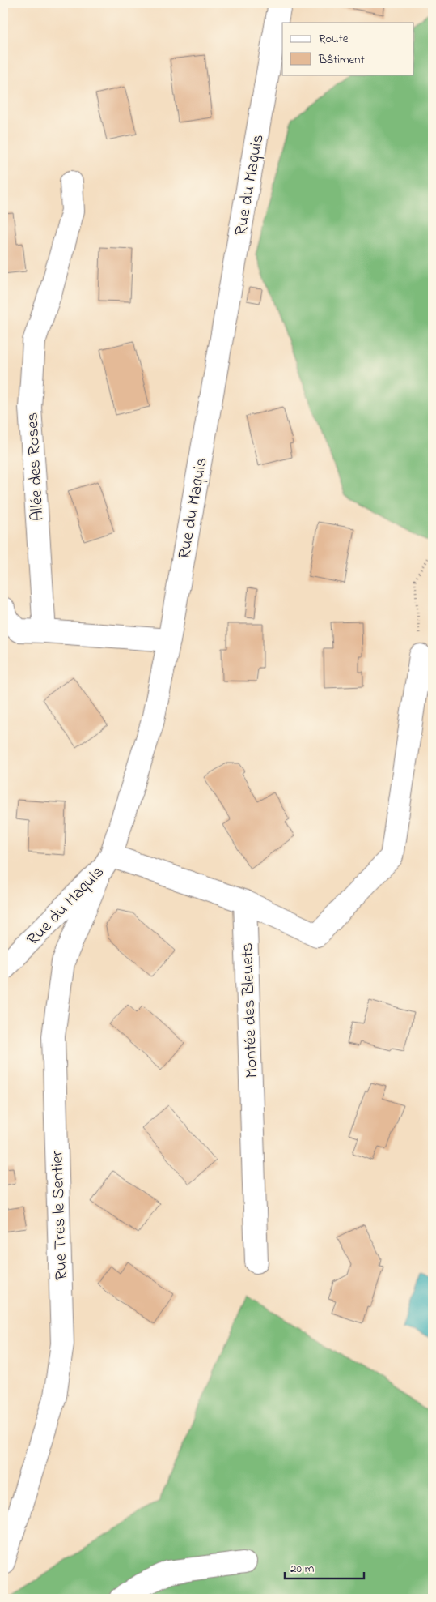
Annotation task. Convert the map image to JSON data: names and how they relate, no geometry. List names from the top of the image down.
{
  "streets": {
    "street": [
      "Rue du Maquis",
      "Allée des Roses",
      "Montée des Bleuets",
      "Rue Tres le Sentier"
    ]
  },
  "crossings": [
    ["Rue du Maquis", "Rue Tres le Sentier"]
  ],
  "legend": ["Route", "Bâtiment"],
  "scale_bar": "20 m"
}
